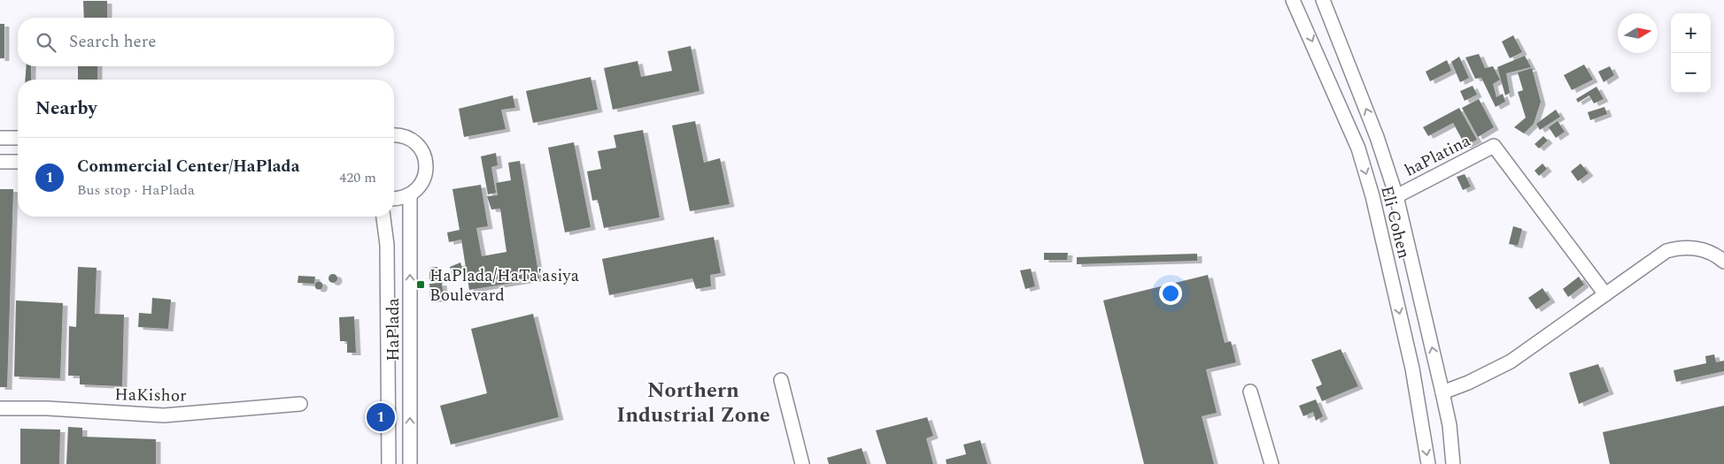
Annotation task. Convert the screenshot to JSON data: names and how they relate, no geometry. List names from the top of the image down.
{
  "streets": {
    "street": [
      "haPlatina",
      "Eli Cohen",
      "HaPlada",
      "HaKishor"
    ]
  },
  "crossings": [
    ["haPlatina", "Eli Cohen"]
  ],
  "districts": ["Northern Industrial Zone"],
  "places": {
    "transit": ["HaPlada/HaTa'asiya Boulevard"]
  },
  "north": "right",
  "page": {
    "map_buttons": ["+", "−"],
    "search": "Search here",
    "heading": "Nearby",
    "list": [
      {
        "mark": "1",
        "name": "Commercial Center/HaPlada",
        "note": "Bus stop · HaPlada",
        "value": "420 m"
      }
    ],
    "pins": "1"
  }
}
